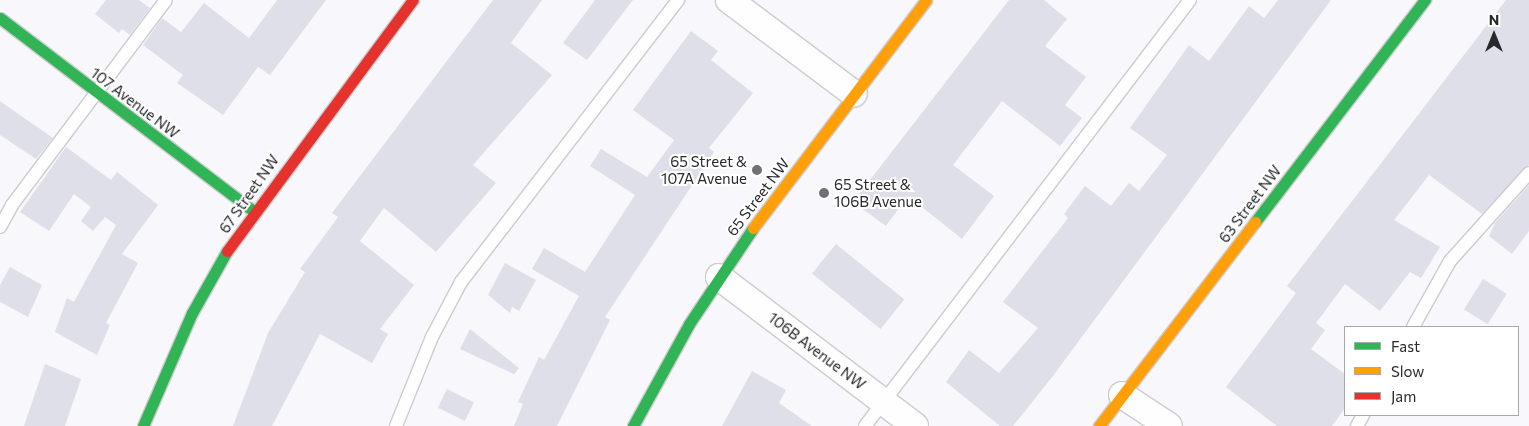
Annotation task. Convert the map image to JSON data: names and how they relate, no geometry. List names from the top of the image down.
{
  "streets": {
    "street": [
      "107 Avenue NW",
      "67 Street NW",
      "65 Street NW",
      "63 Street NW",
      "106B Avenue NW"
    ]
  },
  "crossings": [
    ["107 Avenue NW", "67 Street NW"],
    ["65 Street NW", "106B Avenue NW"]
  ],
  "places": ["65 Street & 107A Avenue", "65 Street & 106B Avenue"],
  "legend": ["Fast", "Slow", "Jam"],
  "north": "top"
}
